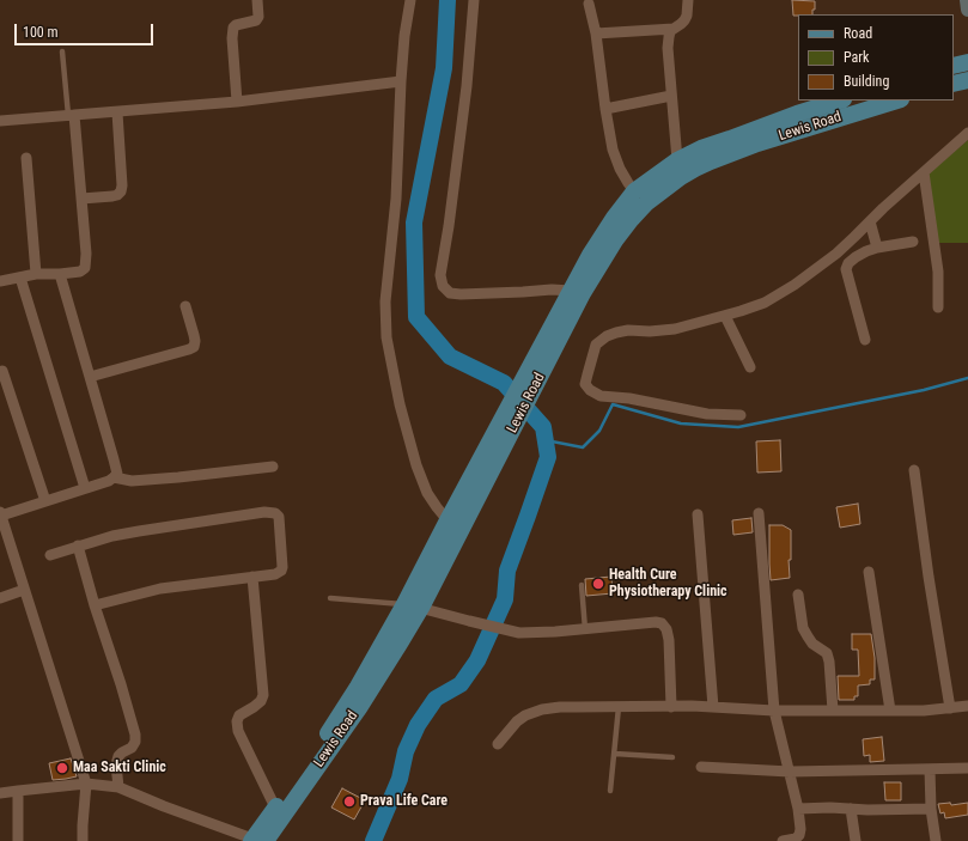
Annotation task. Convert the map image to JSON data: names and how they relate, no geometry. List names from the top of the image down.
{
  "streets": {
    "main road": ["Lewis Road"]
  },
  "places": ["Health Cure Physiotherapy Clinic", "Maa Sakti Clinic", "Prava Life Care"],
  "legend": ["Road", "Park", "Building"],
  "scale_bar": "100 m"
}
